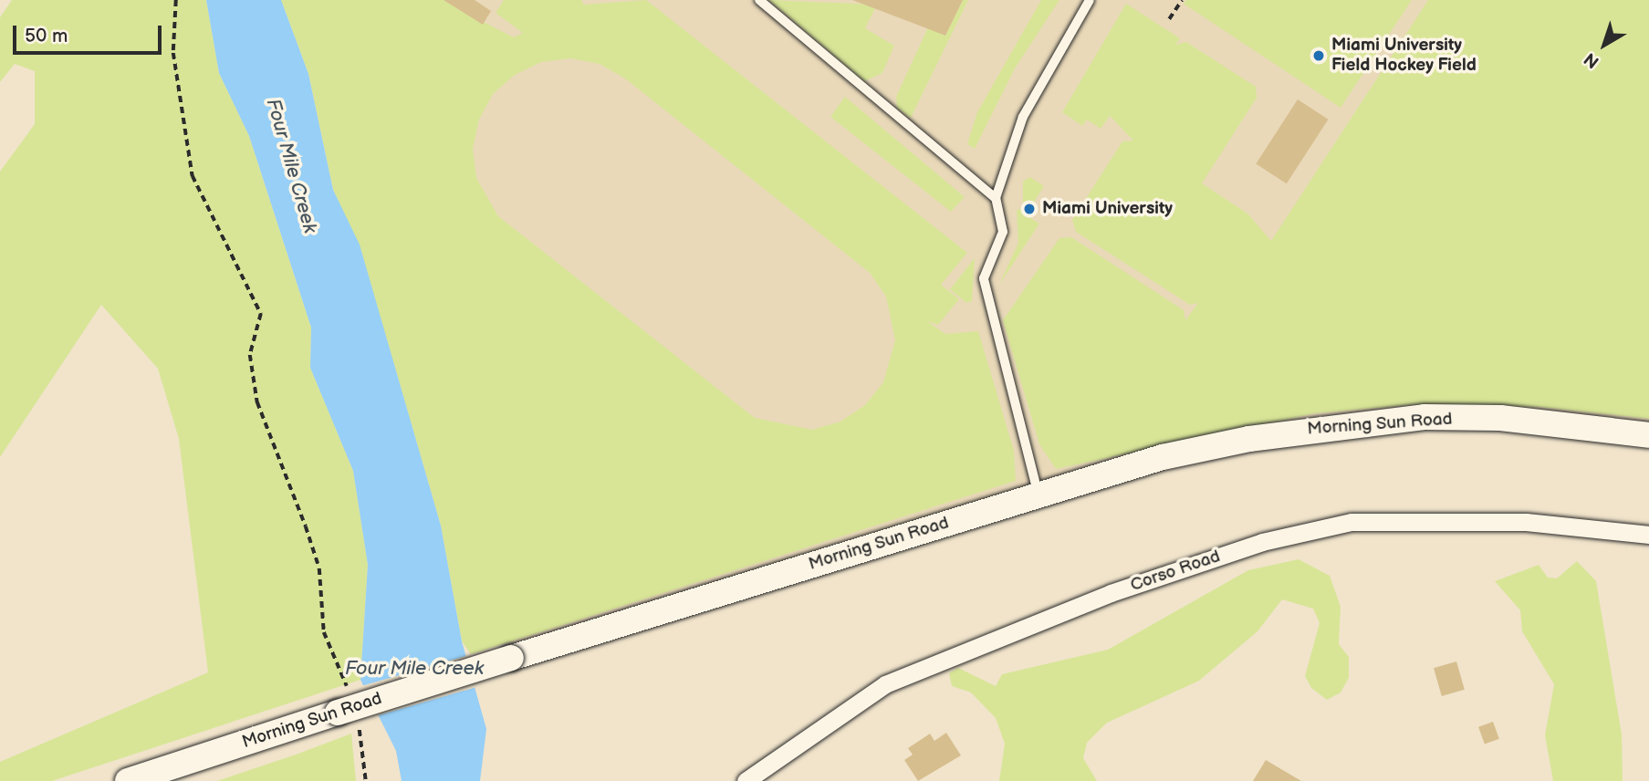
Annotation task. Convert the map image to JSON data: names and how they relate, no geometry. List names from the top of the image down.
{
  "streets": {
    "main road": ["Morning Sun Road"],
    "street": ["Corso Road"]
  },
  "water": ["Four Mile Creek"],
  "places": ["Miami University Field Hockey Field", "Miami University"],
  "scale_bar": "50 m",
  "north": "bottom left"
}
